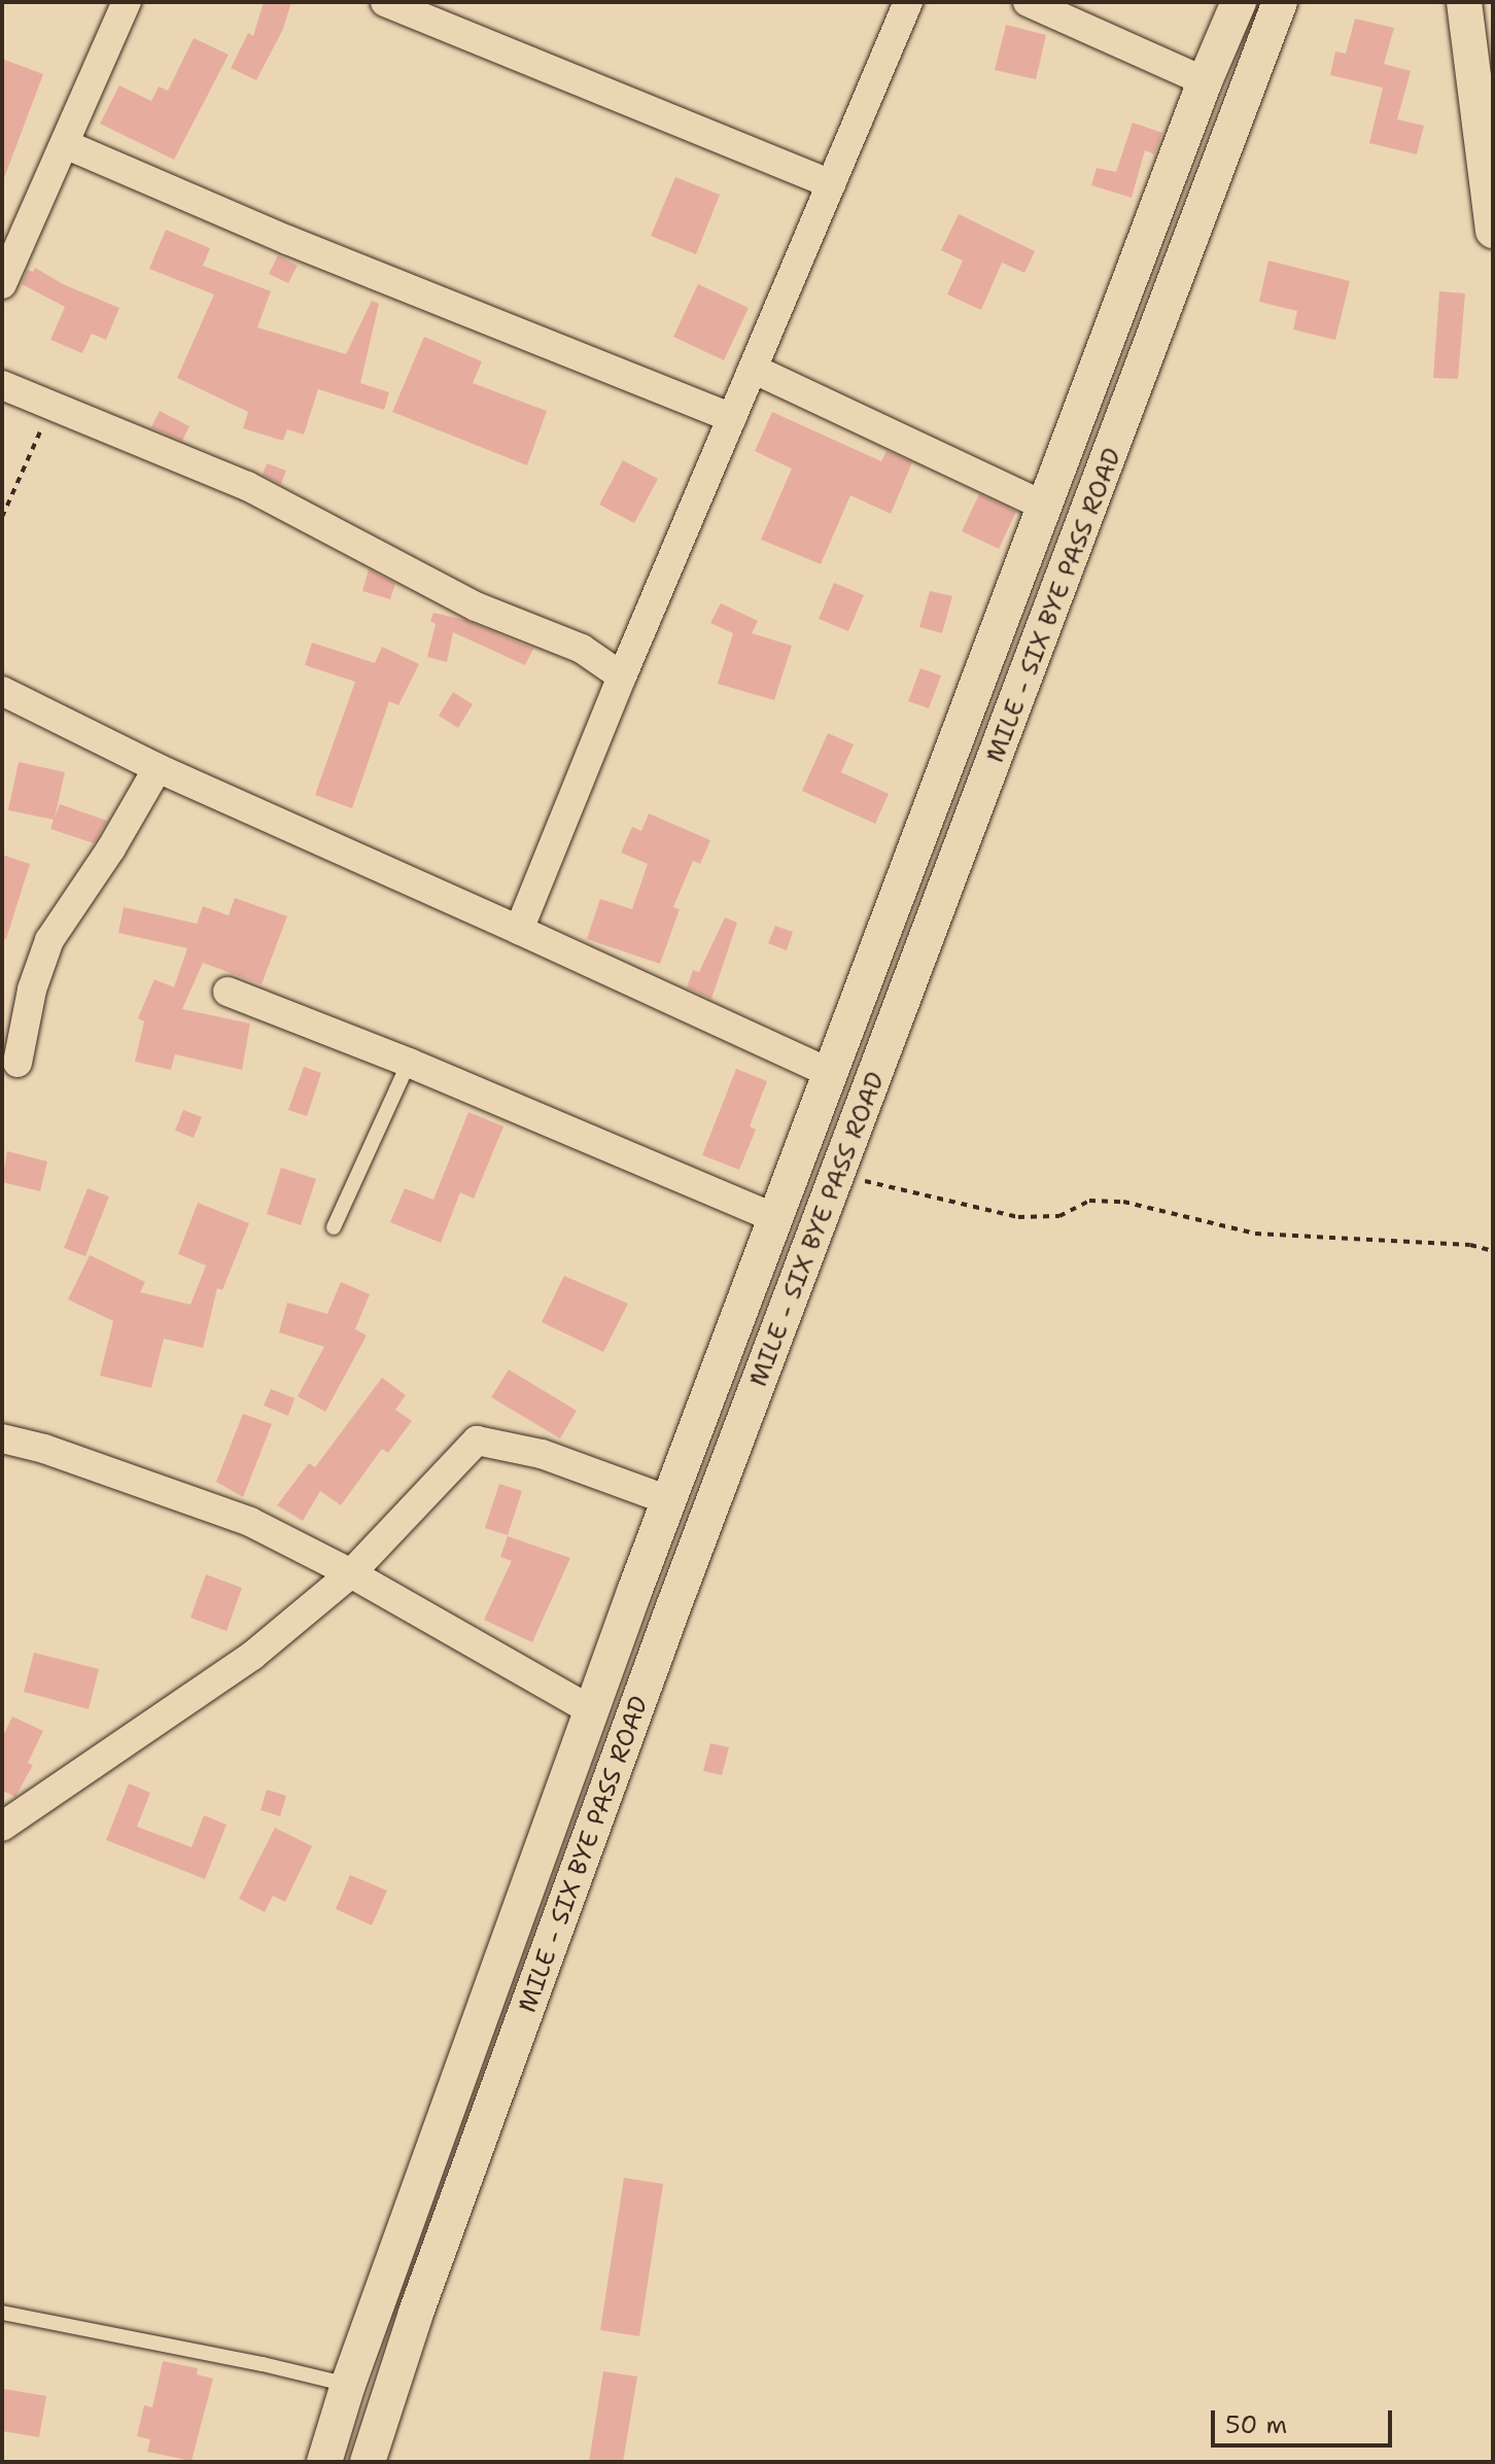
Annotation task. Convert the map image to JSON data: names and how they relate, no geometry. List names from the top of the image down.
{
  "streets": {
    "street": ["MILE - SIX BYE PASS ROAD"]
  },
  "scale_bar": "50 m"
}
